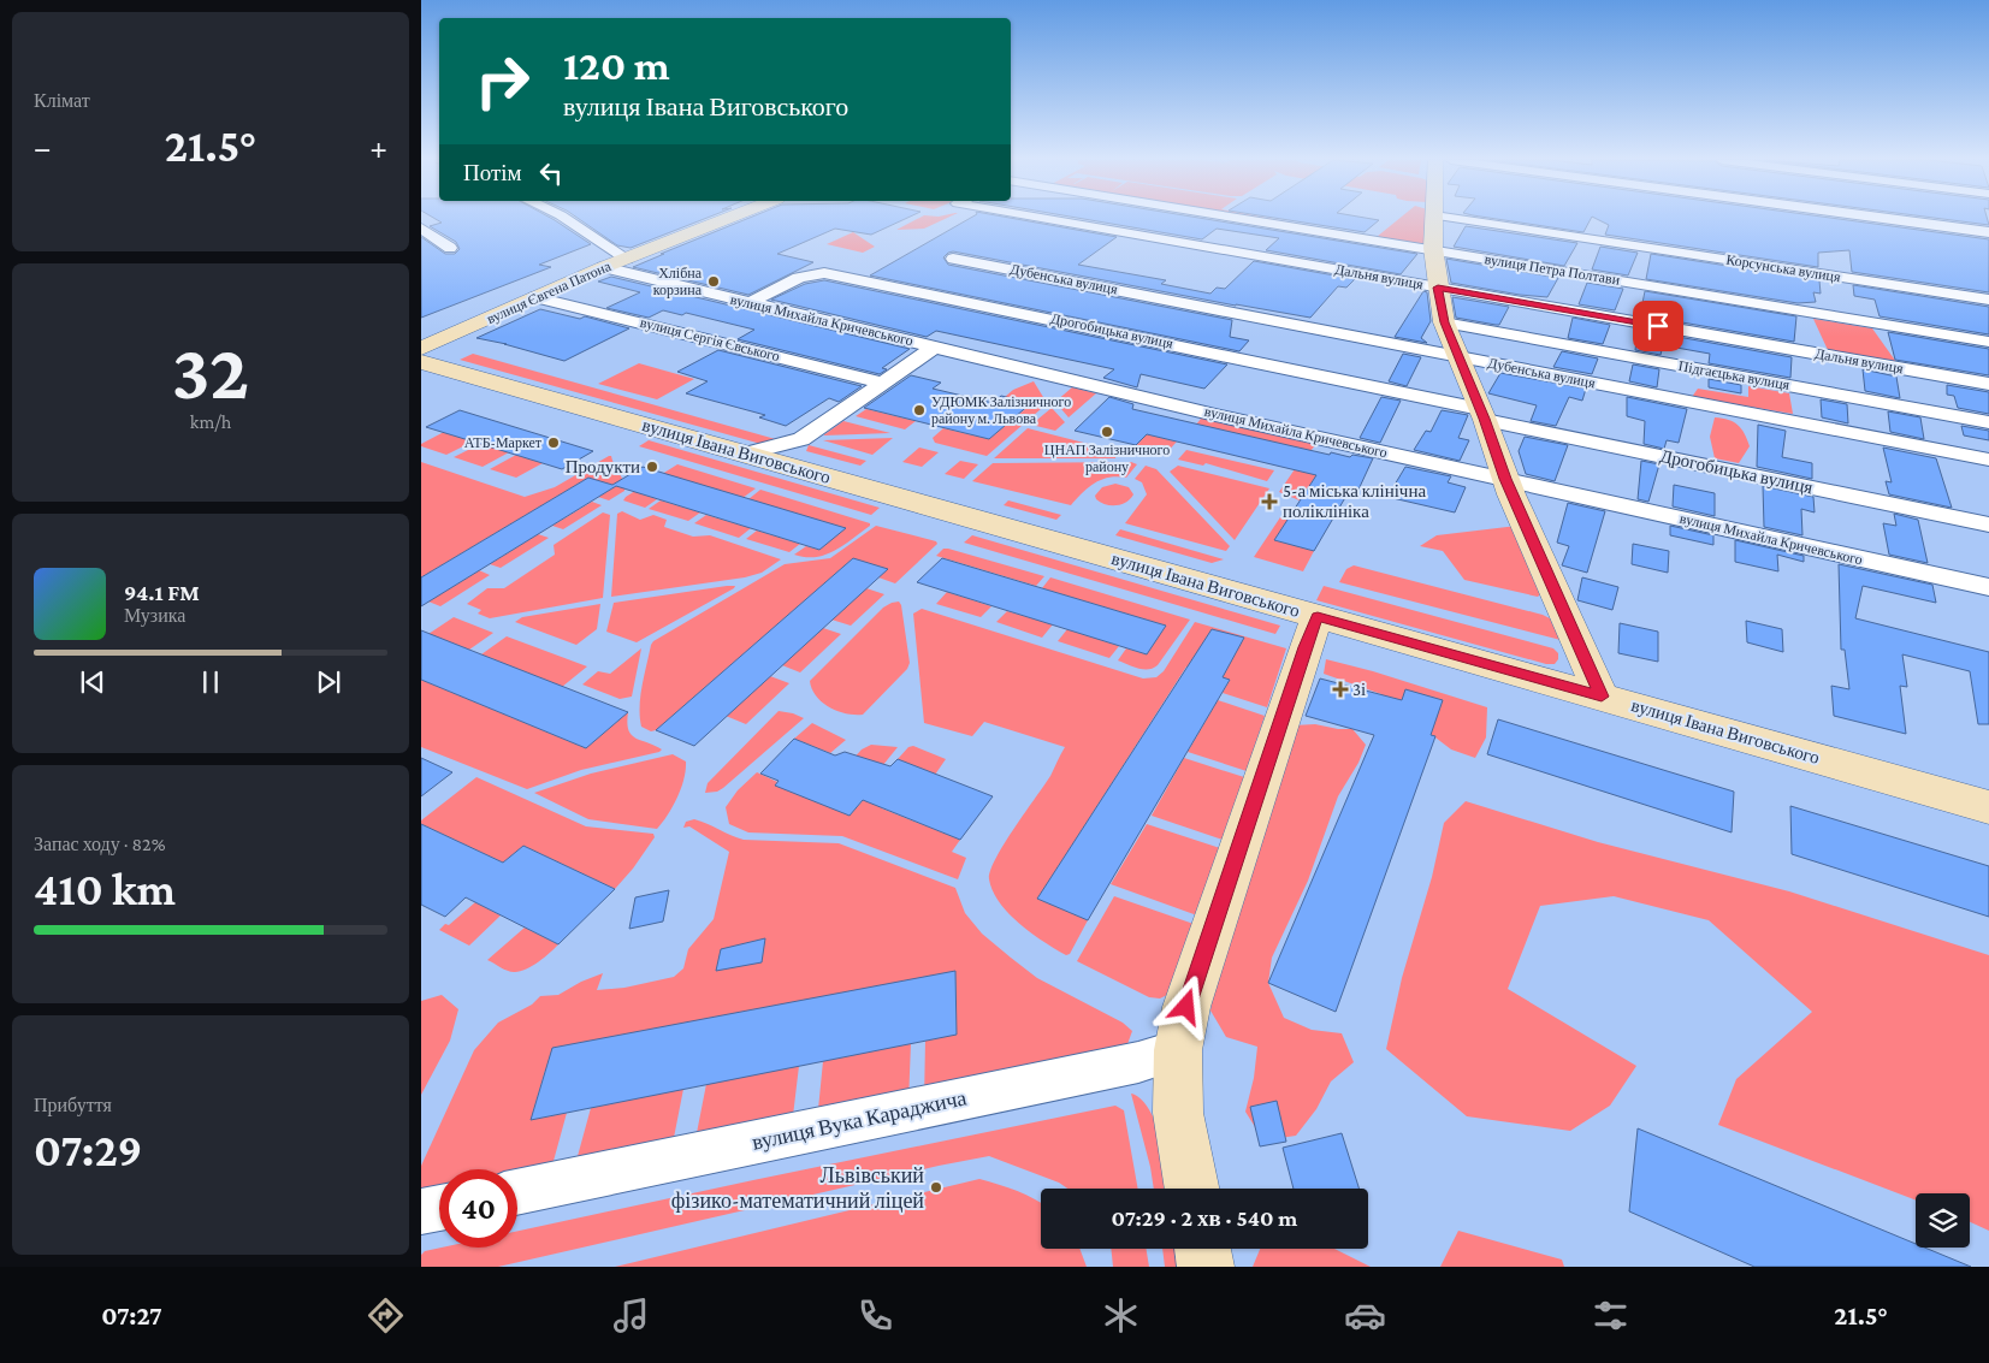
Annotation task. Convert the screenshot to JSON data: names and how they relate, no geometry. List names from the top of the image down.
{
  "streets": {
    "main road": ["вулиця Євгена Патона", "вулиця Івана Виговського"],
    "street": [
      "Корсунська вулиця",
      "вулиця Петра Полтави",
      "Дальня вулиця",
      "Дубенська вулиця",
      "вулиця Михайла Кричевського",
      "Дрогобицька вулиця",
      "вулиця Сергія Євського",
      "Підгаєцька вулиця",
      "вулиця Вука Караджича"
    ]
  },
  "crossings": [
    ["вулиця Євгена Патона", "вулиця Михайла Кричевського"],
    ["вулиця Євгена Патона", "вулиця Сергія Євського"],
    ["вулиця Михайла Кричевського", "Дрогобицька вулиця"]
  ],
  "places": {
    "other": [
      "Хлібна корзина",
      "УДЮМК Залізничного району м. Львова",
      "ЦНАП Залізничного району",
      "АТБ-Маркет",
      "Продукти",
      "Львівський фізико-математичний ліцей"
    ],
    "health": ["5-а міська клінічна поліклініка", "3і"]
  },
  "page": {
    "tile": [
      "Клімат",
      ["32", "km/h"],
      ["Запас ходу · 82%", "410 km"],
      ["Прибуття", "07:29"]
    ],
    "turn": ["120 m", "вулиця Івана Виговського"],
    "heat": ["−", "21.5°", "+"],
    "then": "Потім",
    "song": ["94.1 FM", "Музика"],
    "limit": "40",
    "trip": "07:29 · 2 хв · 540 m",
    "tabs": ["07:27", "21.5°"]
  }
}
